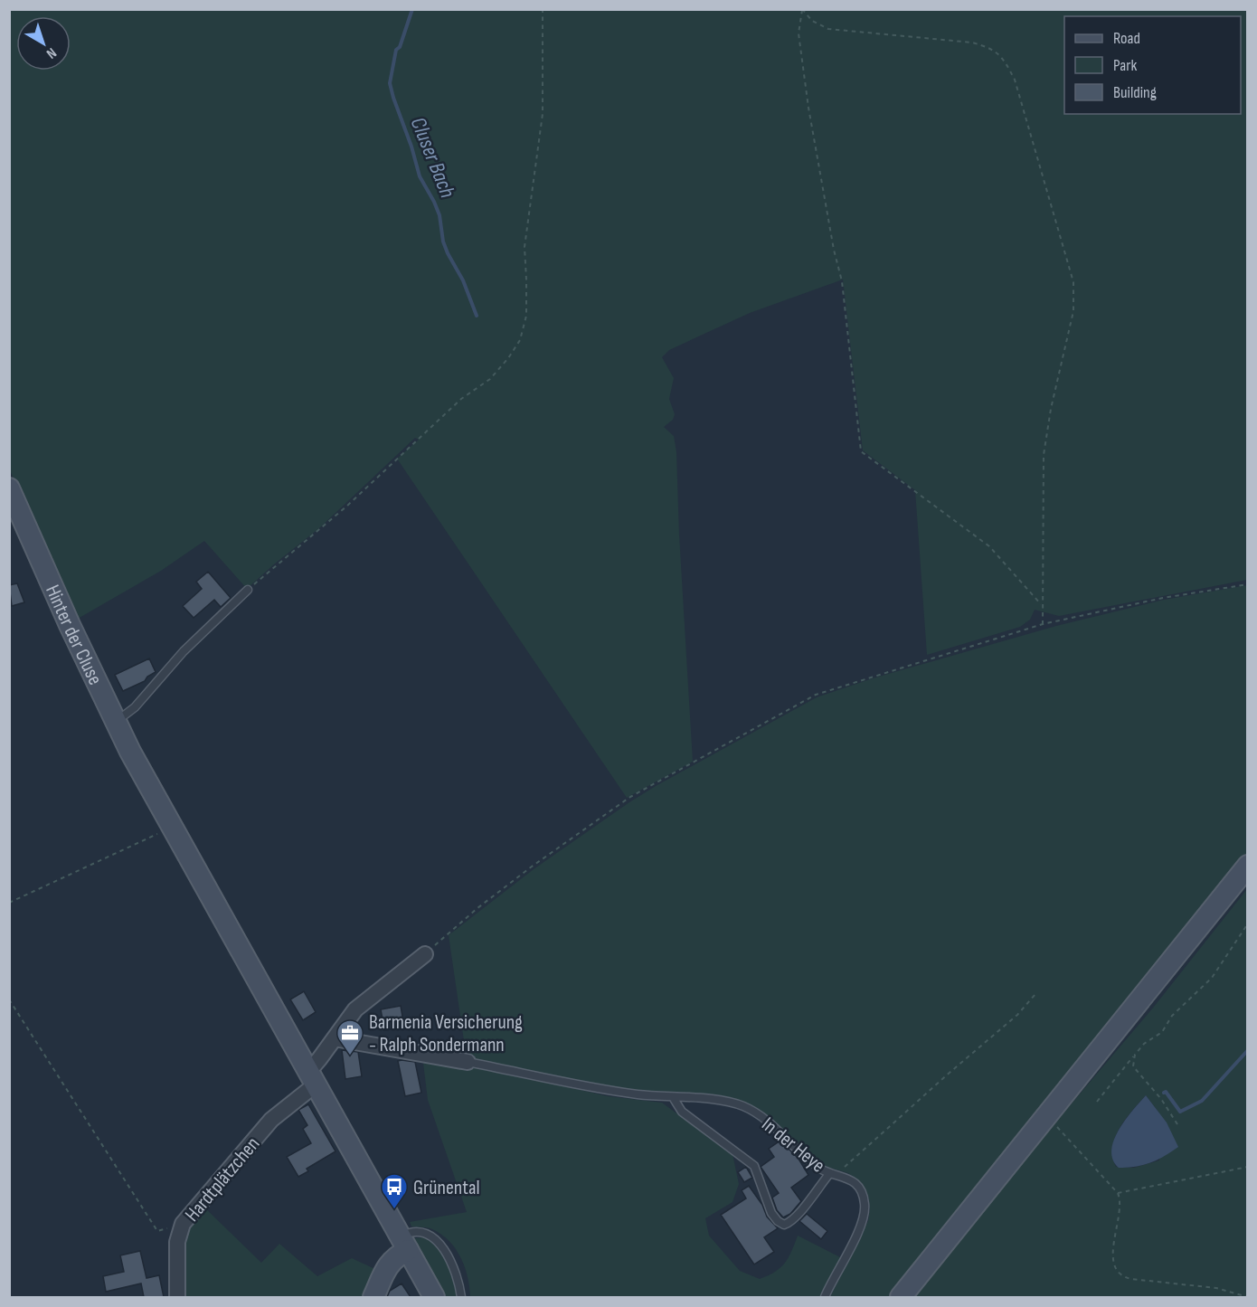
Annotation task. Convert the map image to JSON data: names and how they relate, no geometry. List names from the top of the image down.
{
  "streets": {
    "main road": ["Hinter der Cluse"],
    "street": ["Hardtplätzchen"],
    "lane": ["In der Heye"]
  },
  "crossings": [
    ["Hinter der Cluse", "Hardtplätzchen"]
  ],
  "water": ["Cluser Bach"],
  "places": {
    "office": ["Barmenia Versicherung - Ralph Sondermann"],
    "bus stop": ["Grünental"]
  },
  "legend": ["Road", "Park", "Building"],
  "north": "bottom right"
}
